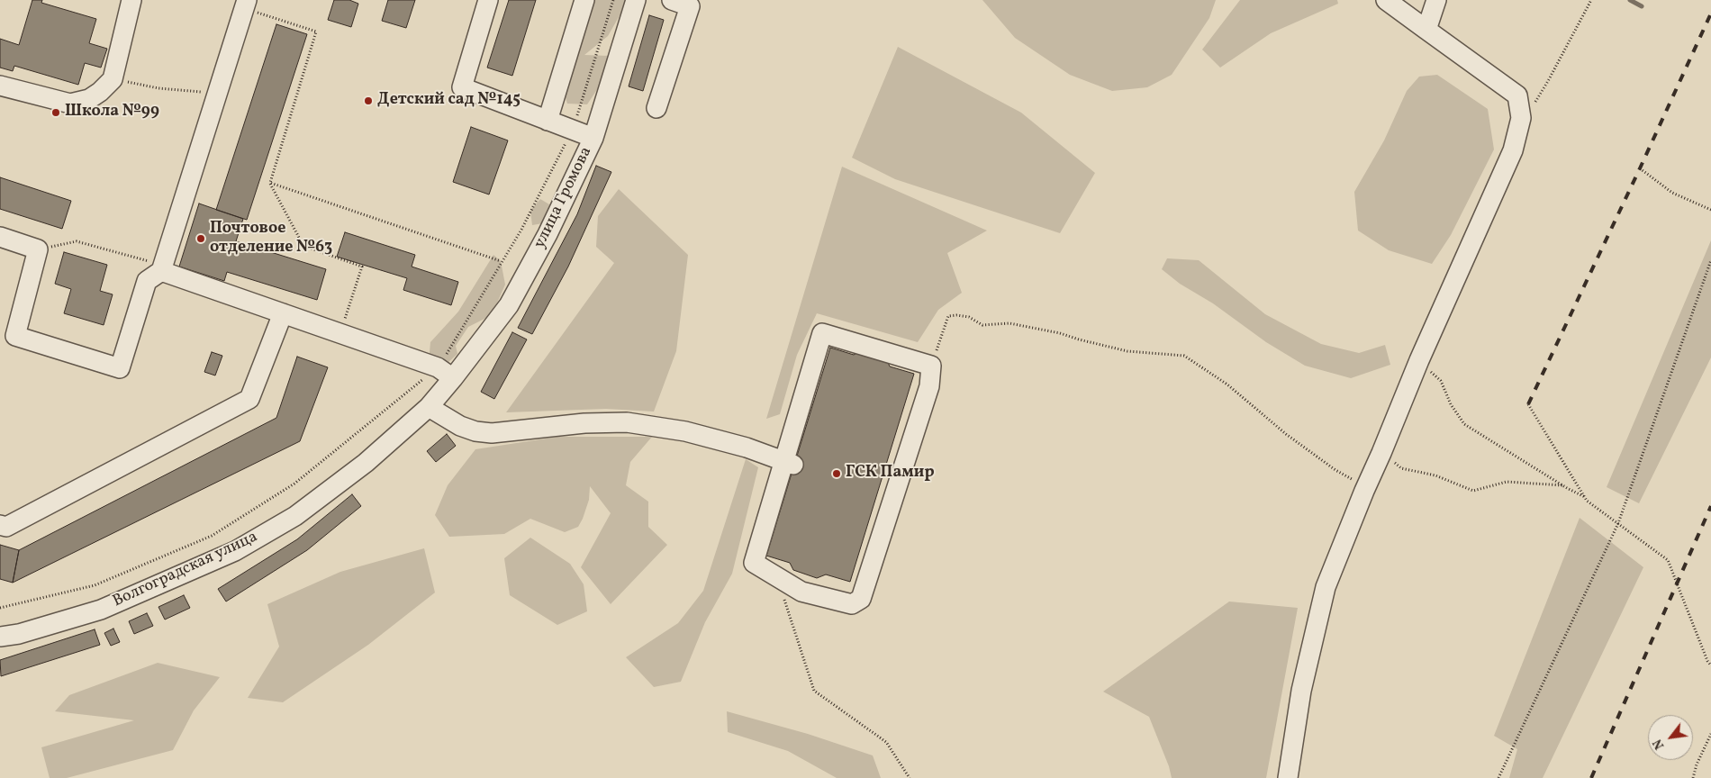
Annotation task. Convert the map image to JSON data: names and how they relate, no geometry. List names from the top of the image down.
{
  "streets": {
    "street": ["улица Громова", "Волгоградская улица"]
  },
  "crossings": [
    ["улица Громова", "Волгоградская улица"]
  ],
  "places": [
    "Детский сад №145",
    "Школа №99",
    "Почтовое отделение №63",
    "ГСК Памир"
  ],
  "north": "bottom left"
}
